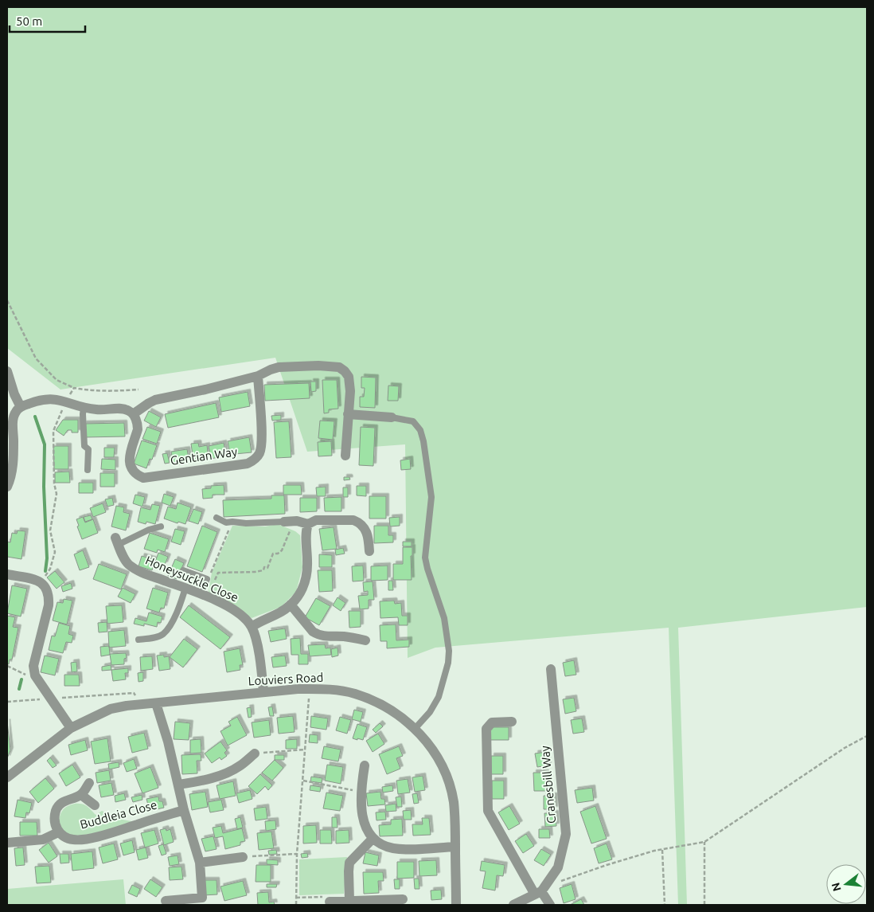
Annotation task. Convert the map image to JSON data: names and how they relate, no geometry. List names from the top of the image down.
{
  "streets": {
    "street": [
      "Gentian Way",
      "Honeysuckle Close",
      "Louviers Road",
      "Cranesbill Way",
      "Buddleia Close"
    ]
  },
  "crossings": [
    ["Honeysuckle Close", "Louviers Road"]
  ],
  "scale_bar": "50 m",
  "north": "left"
}
